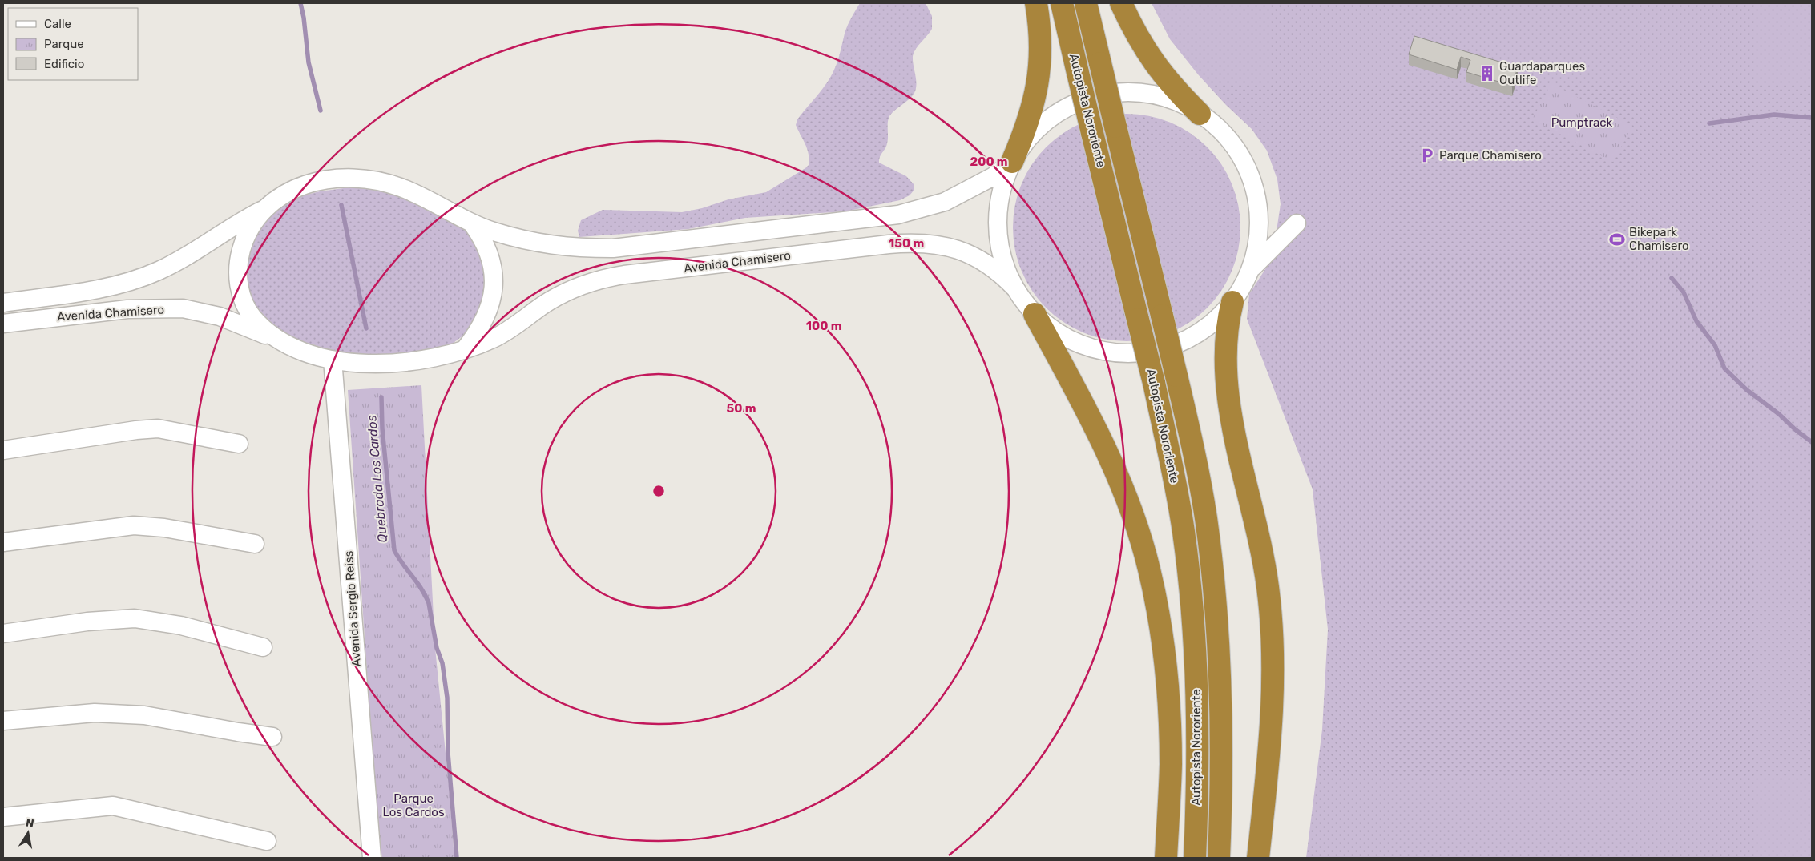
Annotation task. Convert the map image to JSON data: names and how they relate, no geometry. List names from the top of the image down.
{
  "streets": {
    "highway": ["Autopista Nororiente"],
    "street": ["Avenida Chamisero", "Avenida Sergio Reiss"]
  },
  "crossings": [
    ["Avenida Chamisero", "Avenida Sergio Reiss"]
  ],
  "water": ["Quebrada Los Cardos"],
  "parks": ["Pumptrack", "Parque Los Cardos"],
  "places": {
    "building": ["Guardaparques Outlife"],
    "parking": ["Parque Chamisero"],
    "sports": ["Bikepark Chamisero"]
  },
  "legend": ["Calle", "Parque", "Edificio"],
  "north": "top",
  "rings": [
    "200 m",
    "150 m",
    "100 m",
    "50 m"
  ]
}
